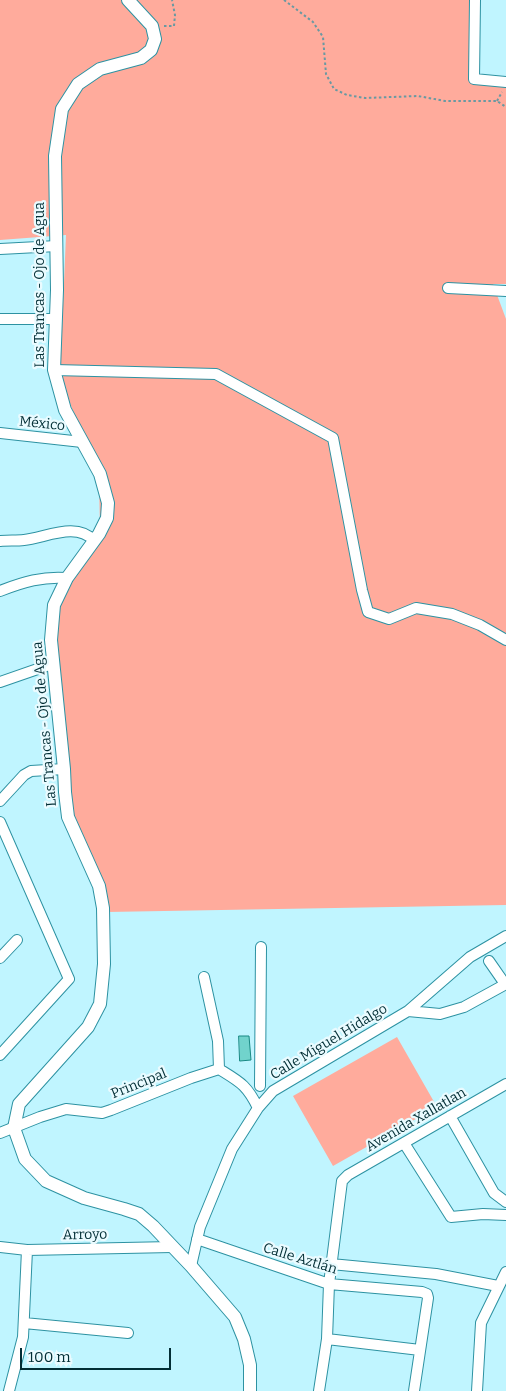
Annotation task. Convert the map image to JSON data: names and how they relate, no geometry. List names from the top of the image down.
{
  "streets": {
    "street": [
      "Las Trancas - Ojo de Agua",
      "México",
      "Calle Miguel Hidalgo",
      "Principal",
      "Avenida Xallatlan",
      "Arroyo",
      "Calle Aztlán"
    ]
  },
  "crossings": [
    ["Las Trancas - Ojo de Agua", "México"],
    ["Las Trancas - Ojo de Agua", "Principal"],
    ["Calle Miguel Hidalgo", "Calle Aztlán"]
  ],
  "scale_bar": "100 m"
}
